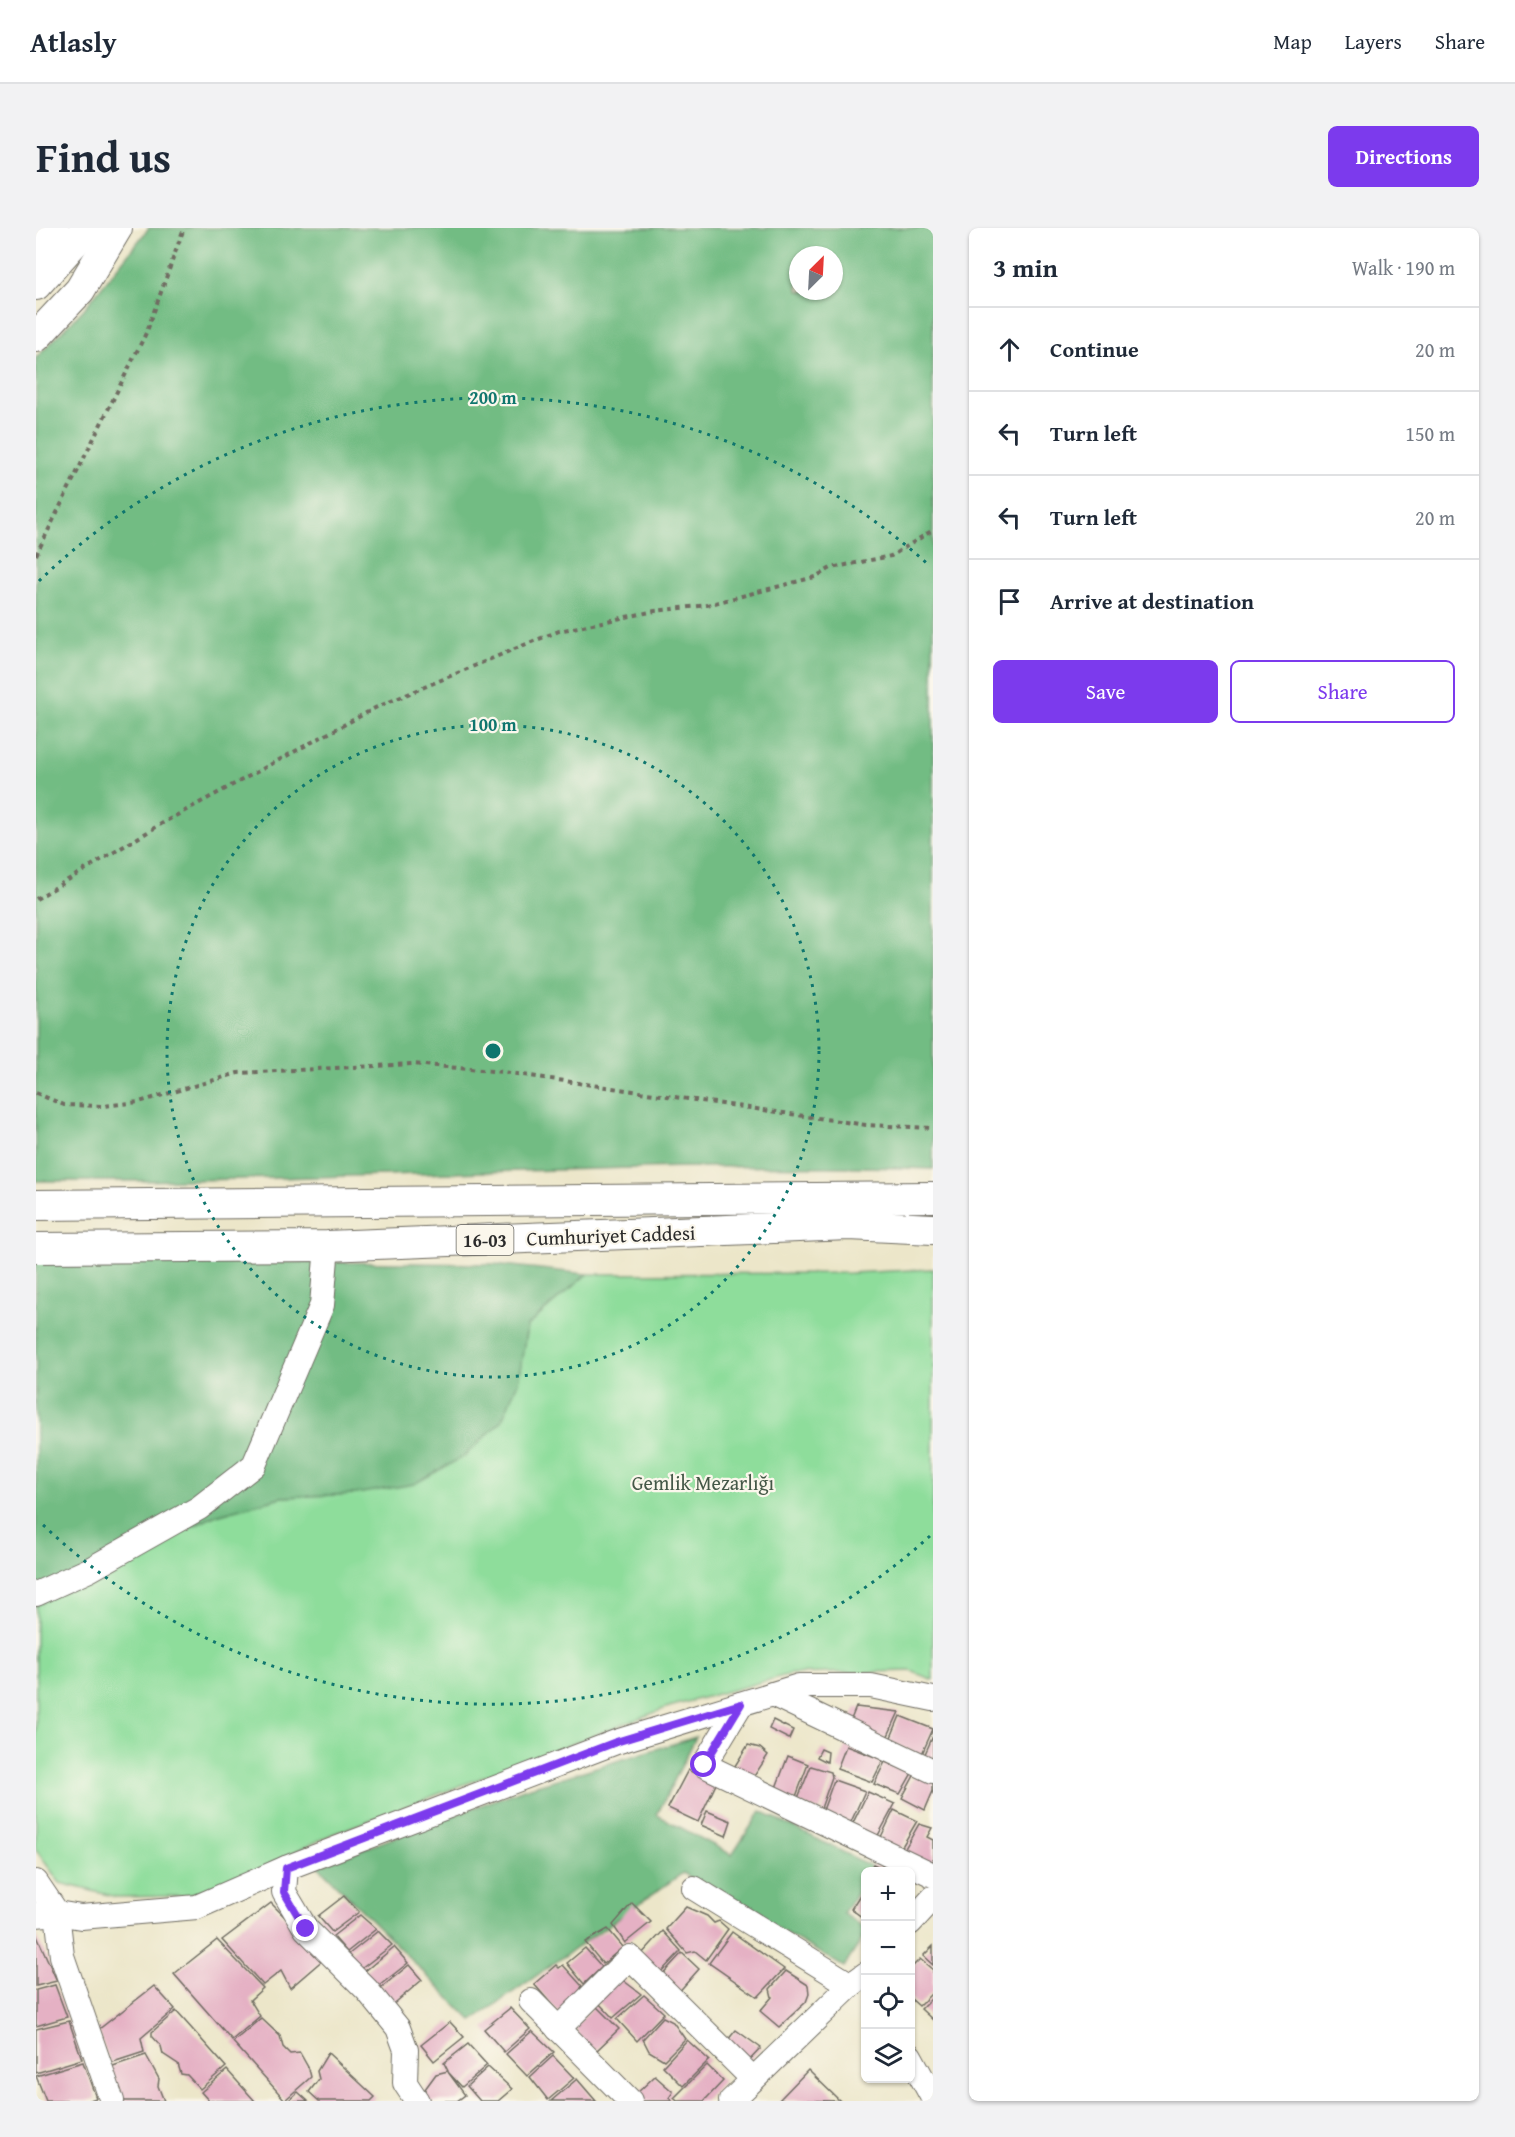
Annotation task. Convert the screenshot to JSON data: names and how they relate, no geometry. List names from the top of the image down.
{
  "streets": {
    "main road": ["Cumhuriyet Caddesi", "16-03"]
  },
  "parks": ["Gemlik Mezarlığı"],
  "north": "top right",
  "page": {
    "header": "Atlasly",
    "nav": ["Map", "Layers", "Share"],
    "title": "Find us",
    "buttons": [
      "Directions",
      ["Save", "Share"]
    ],
    "heading": ["3 min", "Walk · 190 m"],
    "list": [
      ["Continue", "20 m"],
      ["Turn left", "150 m"],
      ["Turn left", "20 m"],
      "Arrive at destination"
    ],
    "map_buttons": ["+", "−"]
  },
  "rings": ["200 m", "100 m"]
}
